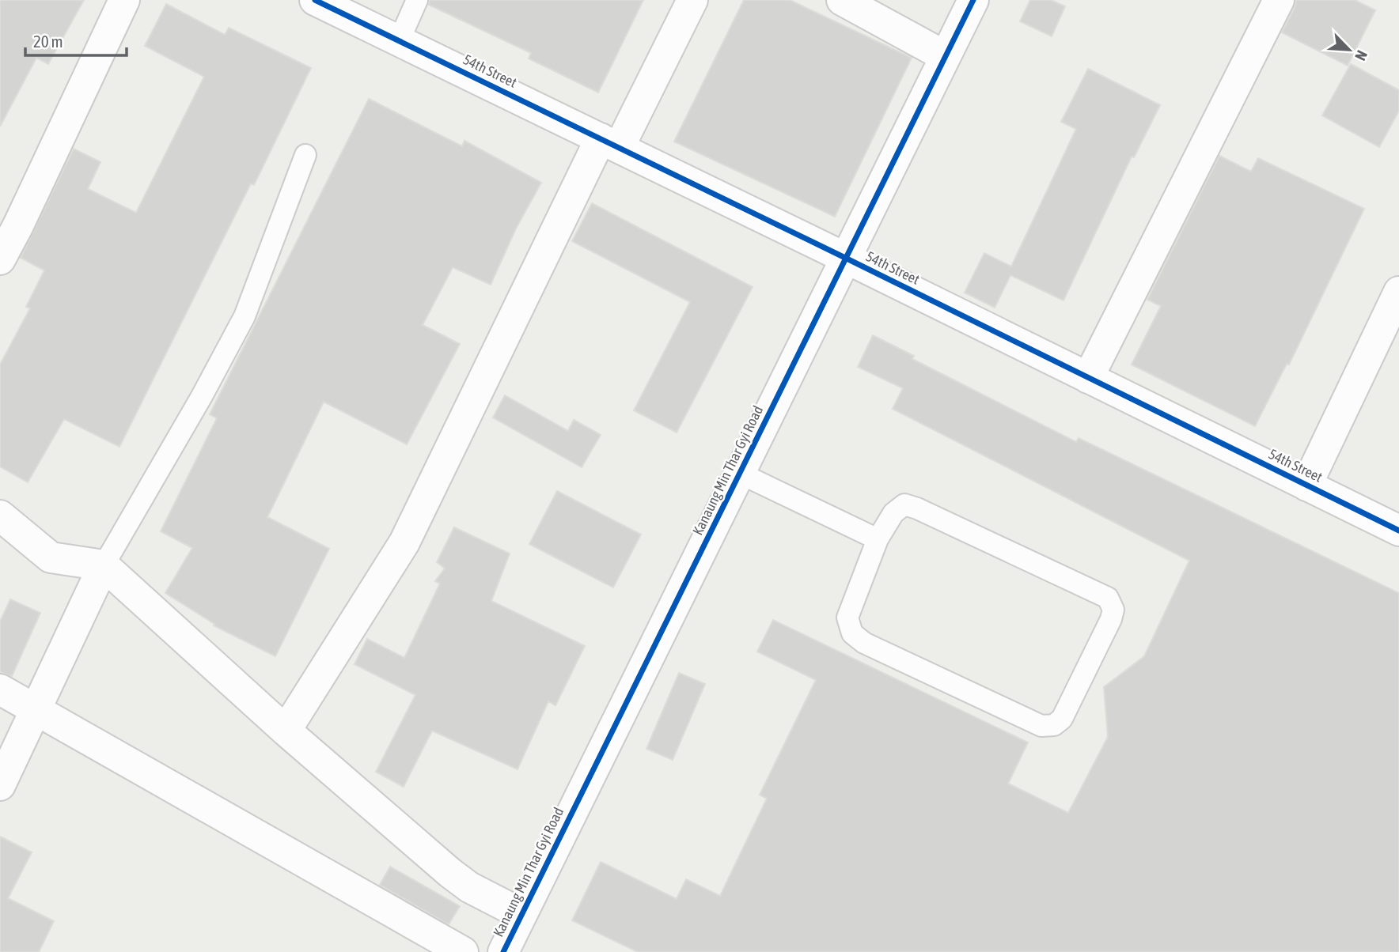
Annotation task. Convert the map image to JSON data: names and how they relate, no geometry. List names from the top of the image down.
{
  "streets": {
    "street": ["54th Street", "Kanaung Min Thar Gyi Road"]
  },
  "crossings": [
    ["54th Street", "Kanaung Min Thar Gyi Road"]
  ],
  "scale_bar": "20 m",
  "north": "bottom right"
}
